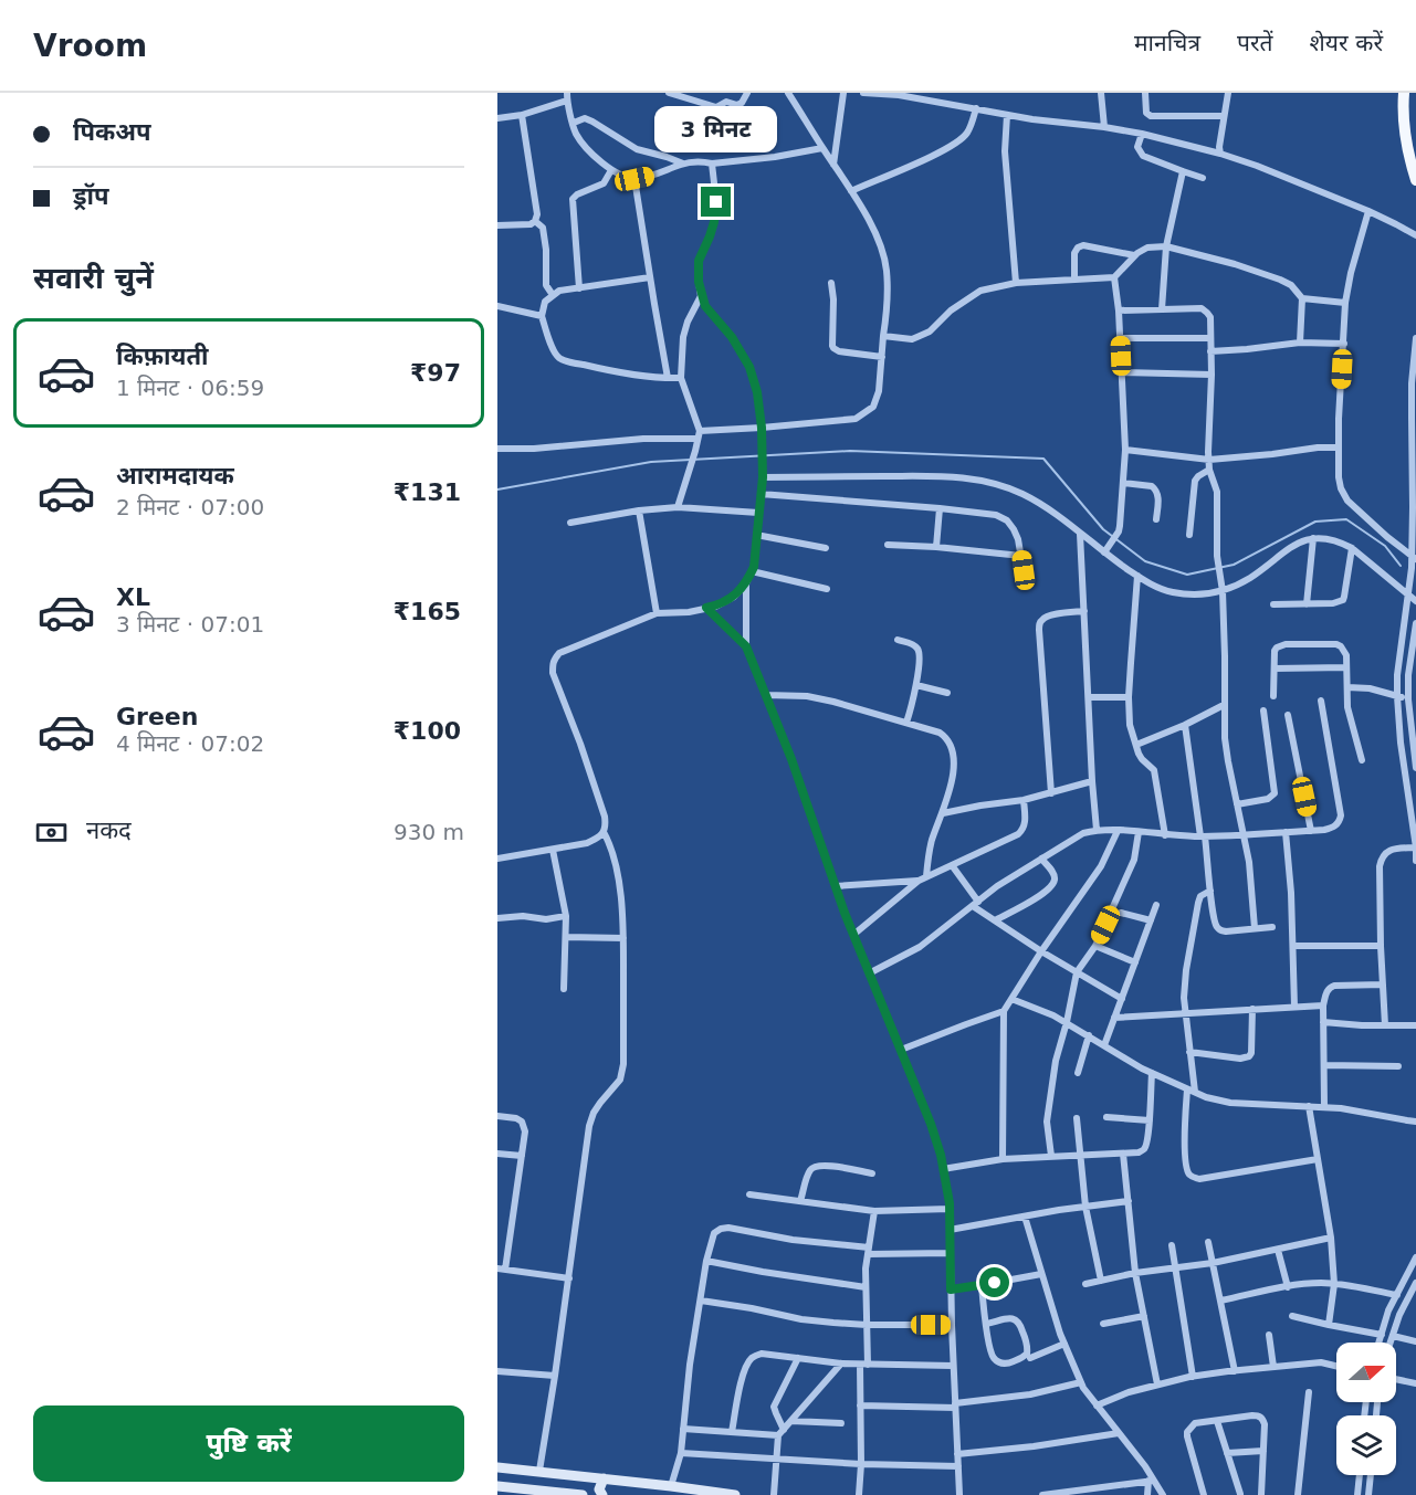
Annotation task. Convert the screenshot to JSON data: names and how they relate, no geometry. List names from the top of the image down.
{
  "north": "right",
  "page": {
    "header": "Vroom",
    "nav": ["मानचित्र", "परतें", "शेयर करें"],
    "banner": ["पिकअप", "ड्रॉप"],
    "bubble": "3 मिनट",
    "heading": "सवारी चुनें",
    "list": [
      {
        "name": "किफ़ायती",
        "note": "1 मिनट · 06:59",
        "value": "₹97"
      },
      {
        "name": "आरामदायक",
        "note": "2 मिनट · 07:00",
        "value": "₹131"
      },
      {
        "name": "XL",
        "note": "3 मिनट · 07:01",
        "value": "₹165"
      },
      {
        "name": "Green",
        "note": "4 मिनट · 07:02",
        "value": "₹100"
      }
    ],
    "pay": ["नकद", "930 m"],
    "buttons": "पुष्टि करें"
  }
}
